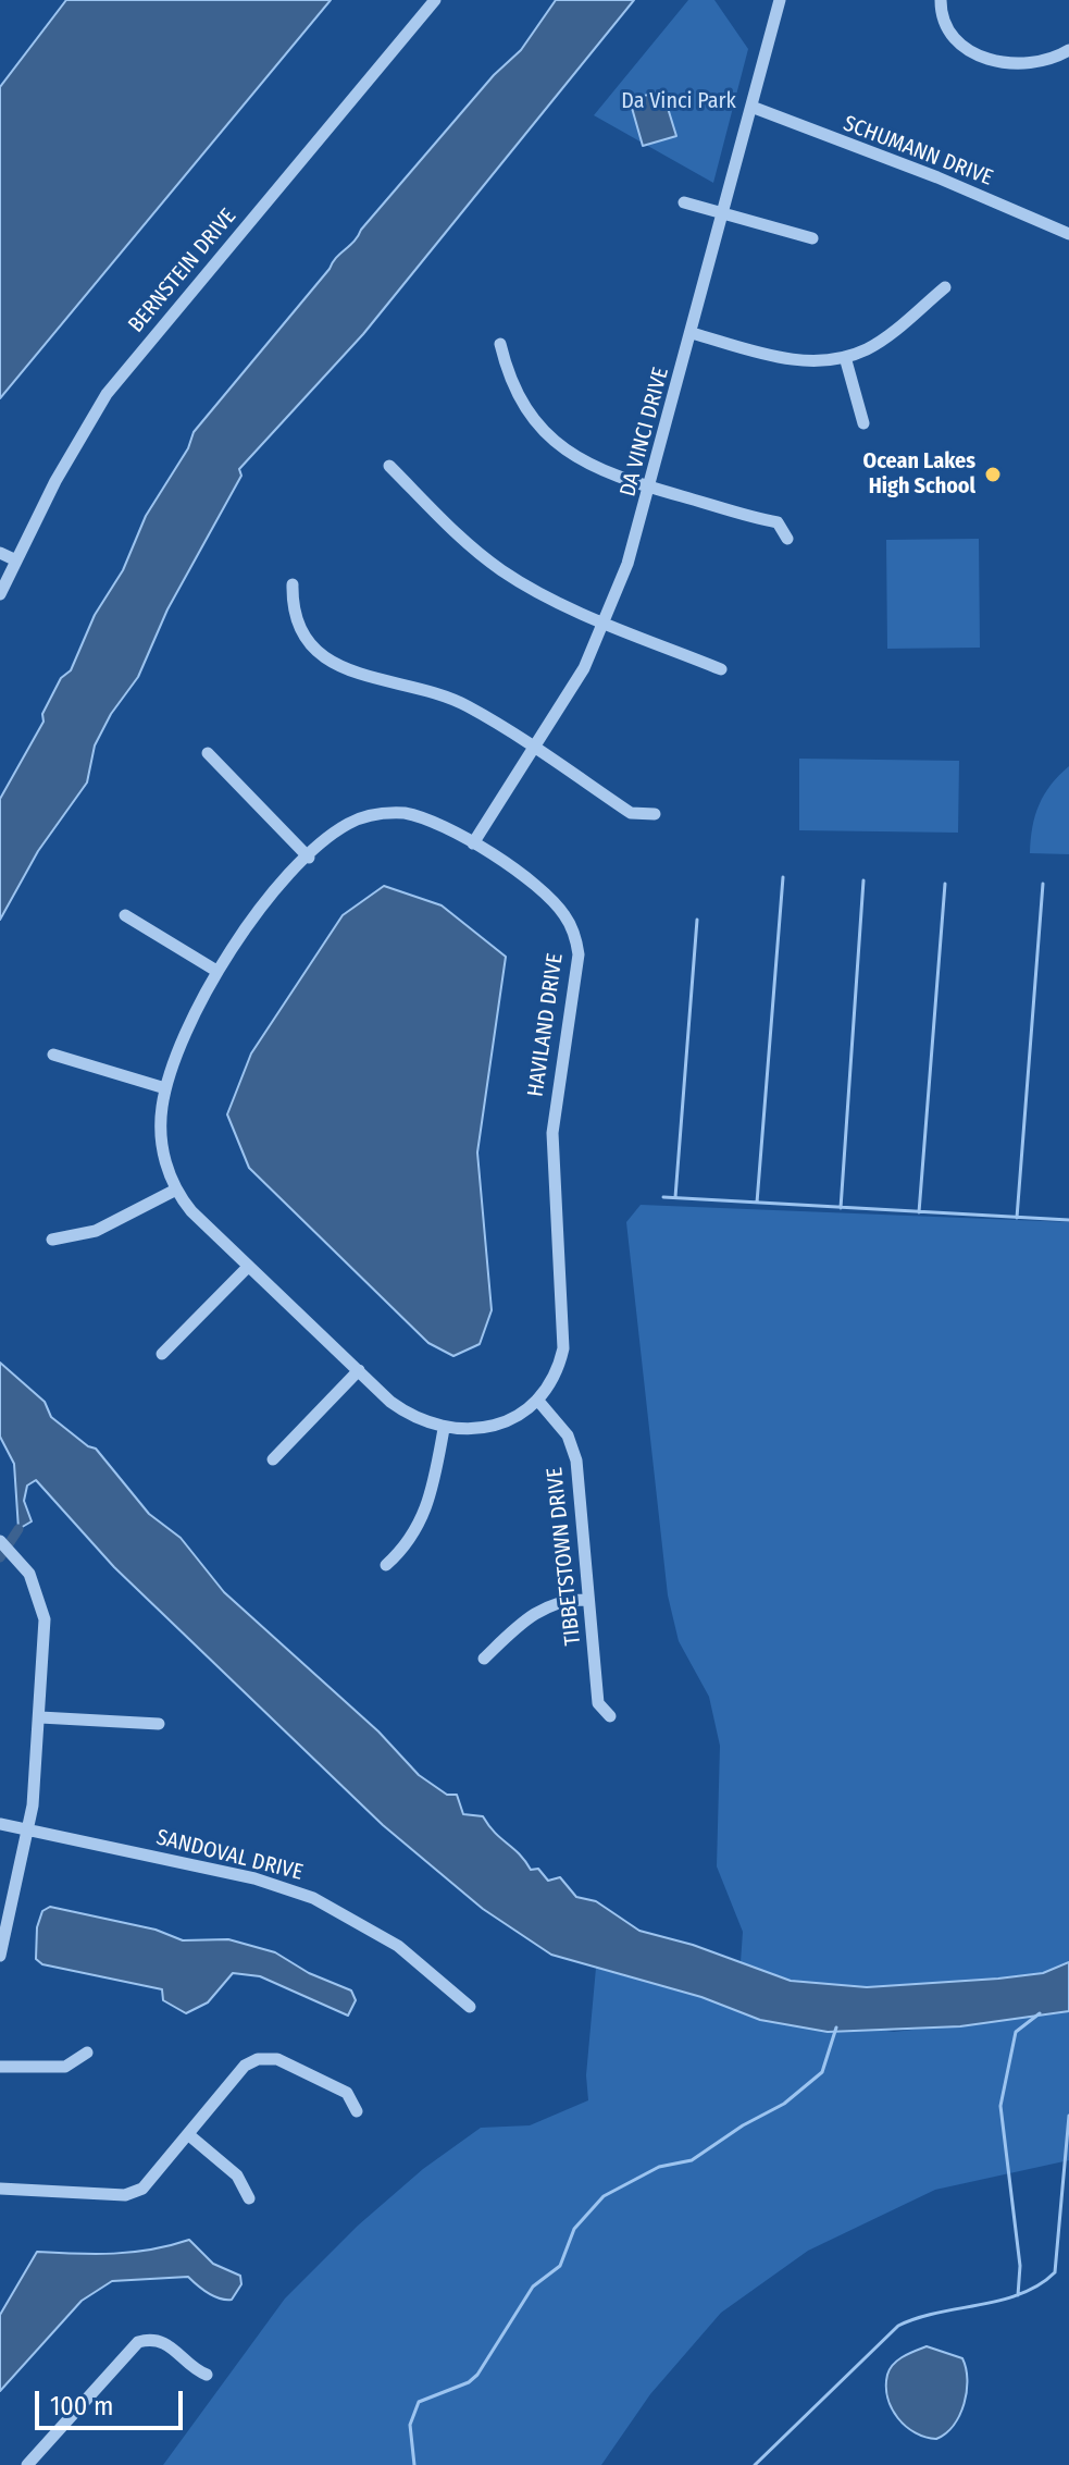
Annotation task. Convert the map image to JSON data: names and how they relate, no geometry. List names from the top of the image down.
{
  "streets": {
    "street": [
      "SCHUMANN DRIVE",
      "BERNSTEIN DRIVE",
      "DA VINCI DRIVE",
      "HAVILAND DRIVE",
      "TIBBETSTOWN DRIVE",
      "SANDOVAL DRIVE"
    ]
  },
  "crossings": [
    ["SCHUMANN DRIVE", "DA VINCI DRIVE"],
    ["DA VINCI DRIVE", "HAVILAND DRIVE"],
    ["HAVILAND DRIVE", "TIBBETSTOWN DRIVE"]
  ],
  "parks": ["Da Vinci Park"],
  "places": ["Ocean Lakes High School"],
  "scale_bar": "100 m"
}
